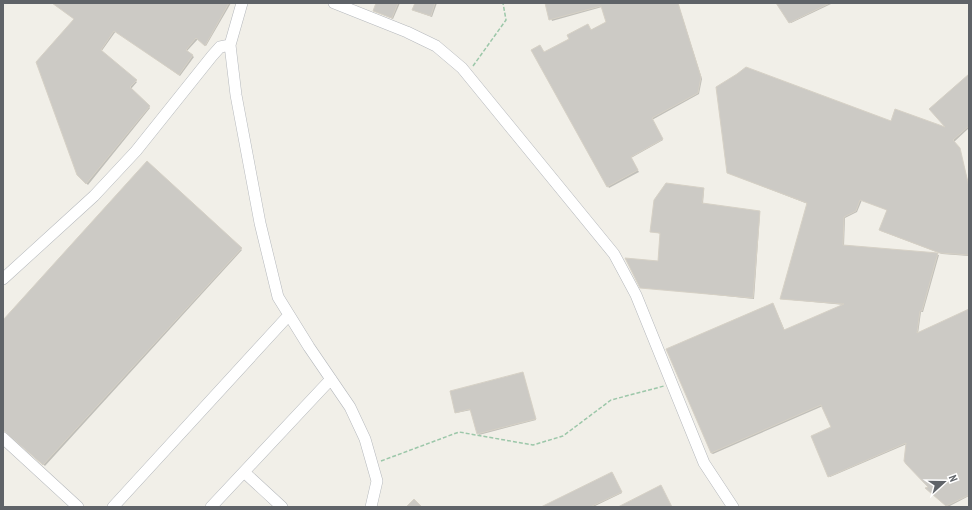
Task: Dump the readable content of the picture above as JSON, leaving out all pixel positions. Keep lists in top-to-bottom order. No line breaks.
{"north":"right"}
